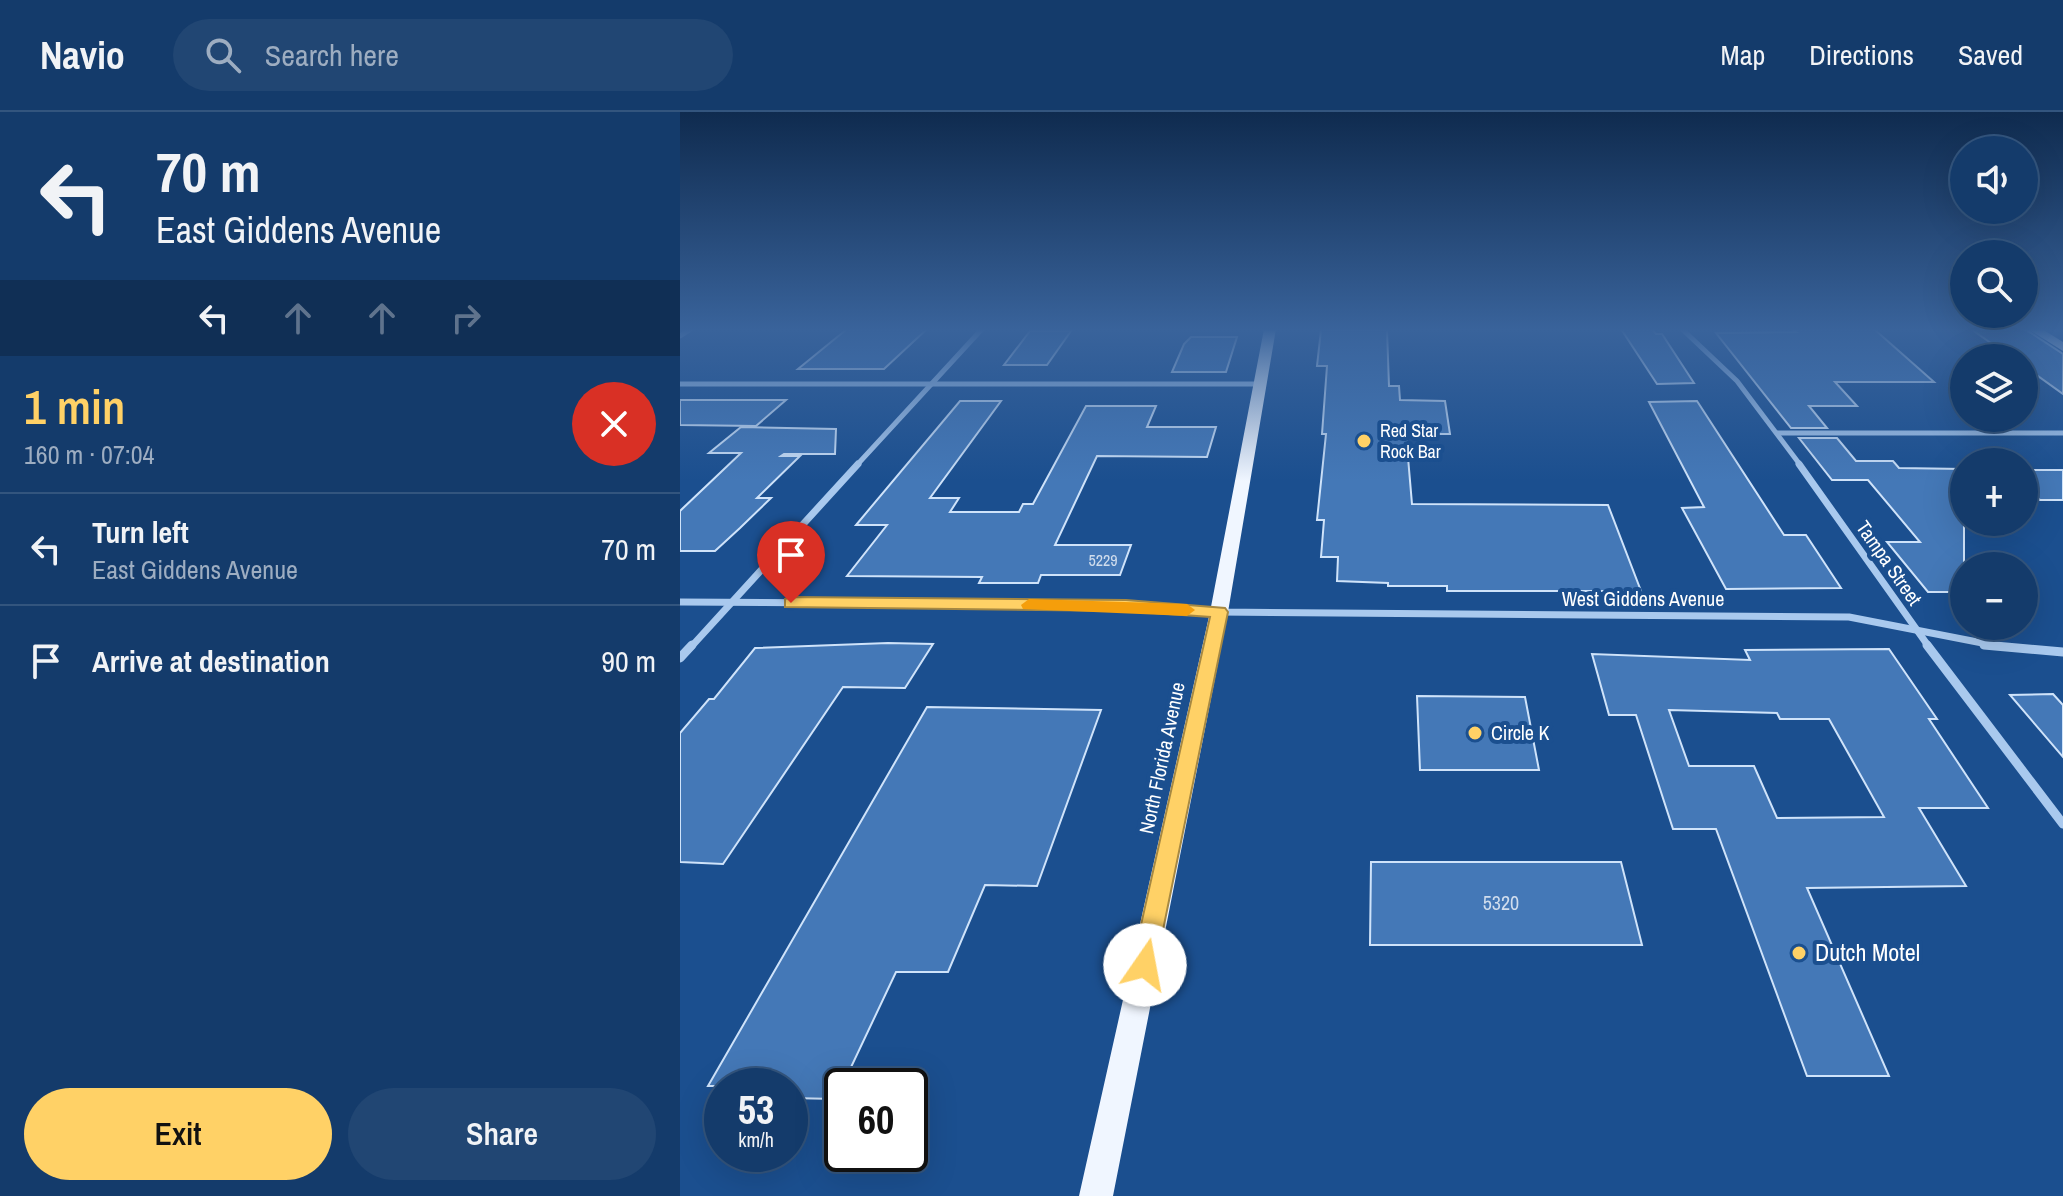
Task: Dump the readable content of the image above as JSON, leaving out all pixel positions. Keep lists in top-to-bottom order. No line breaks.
{"streets":{"main road":["North Florida Avenue"],"street":["Tampa Street","West Giddens Avenue"]},"crossings":[["Tampa Street","West Giddens Avenue"],["West Giddens Avenue","North Florida Avenue"]],"places":["Red Star Rock Bar","Circle K","Dutch Motel"],"house_numbers":["5229","5320"],"page":{"header":"Navio","search":"Search here","nav":["Map","Directions","Saved"],"turn":["70 m","East Giddens Avenue"],"map_buttons":["+","−"],"heading":["1 min","160 m · 07:04"],"list":[{"name":"Turn left","note":"East Giddens Avenue","value":"70 m"},{"name":"Arrive at destination","value":"90 m"}],"speed":"53 km/h","limit":"60","buttons":["Exit","Share"]}}
